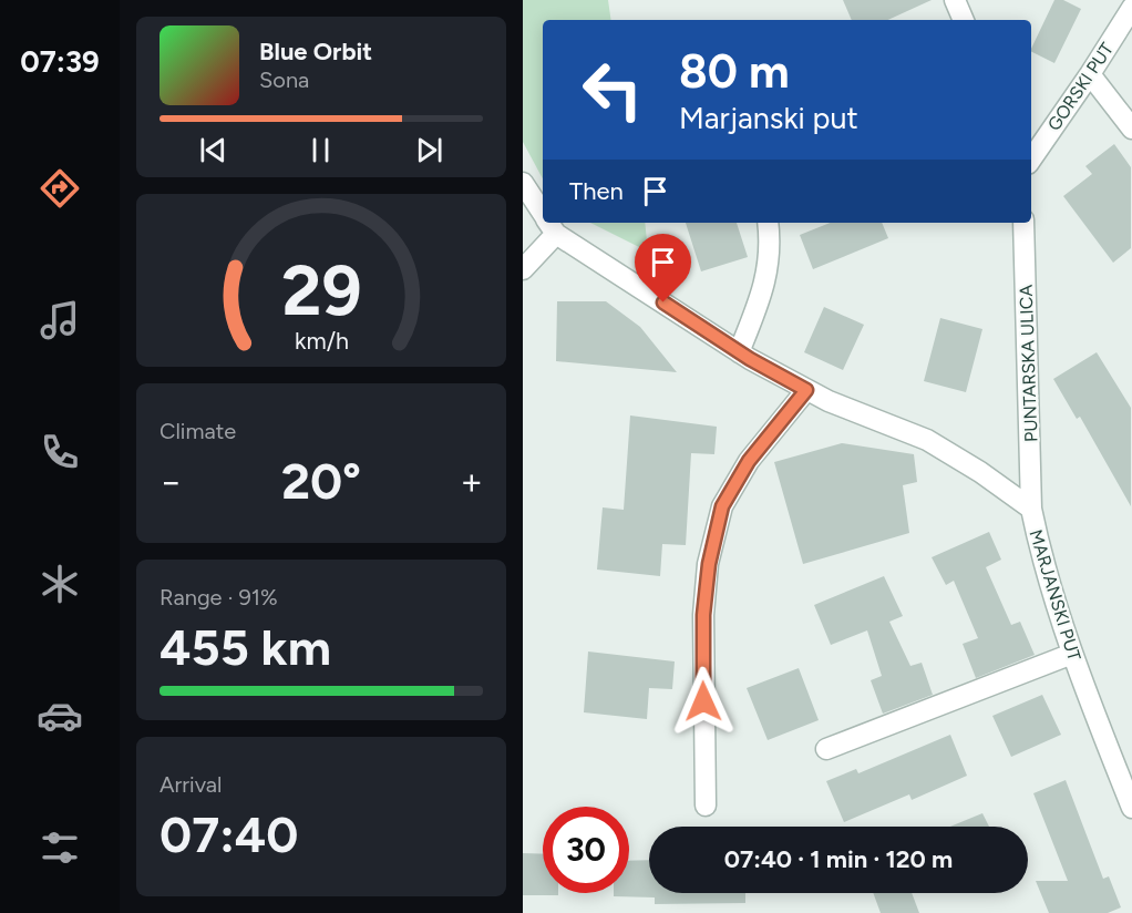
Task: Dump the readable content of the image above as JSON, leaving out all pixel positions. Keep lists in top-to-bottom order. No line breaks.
{"streets":{"street":["GORSKI PUT","PUNTARSKA ULICA","MARJANSKI PUT"]},"crossings":[["PUNTARSKA ULICA","MARJANSKI PUT"]],"page":{"tabs":"07:39","turn":["80 m","Marjanski put"],"song":["Blue Orbit","Sona"],"then":"Then","tile":["Climate",["Range · 91%","455 km"],["Arrival","07:40"]],"heat":["−","20°","+"],"limit":"30","trip":"07:40 · 1 min · 120 m","gauge":["29","km/h"]}}
